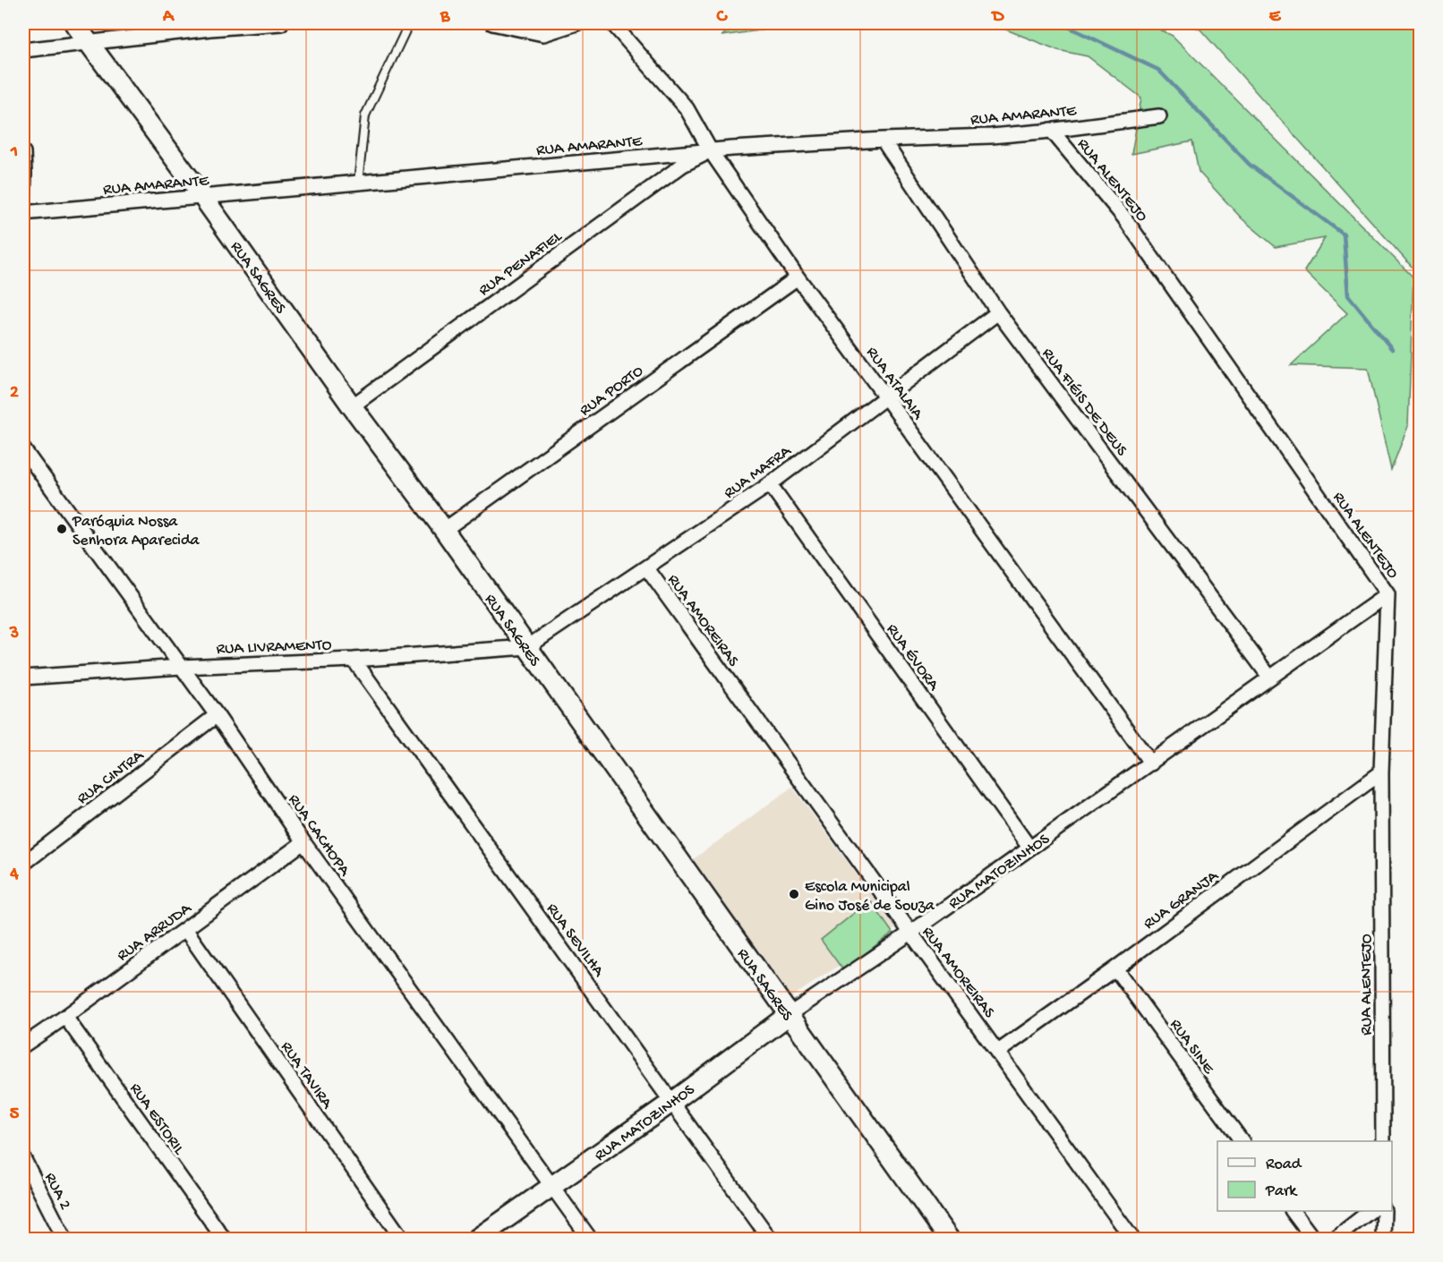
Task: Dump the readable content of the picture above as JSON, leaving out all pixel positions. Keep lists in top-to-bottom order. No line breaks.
{"streets":{"street":["RUA AMARANTE","RUA ALENTEJO","RUA PENAFIEL","RUA SAGRES","RUA ATALAIA","RUA PORTO","RUA FIÉIS DE DEUS","RUA MAFRA","RUA AMOREIRAS","RUA LIVRAMENTO","RUA ÉVORA","RUA CINTRA","RUA CACHOPA","RUA MATOZINHOS","RUA GRANJA","RUA ARRUDA","RUA SEVILHA","RUA SINE","RUA TAVIRA","RUA ESTORIL","RUA 2"]},"crossings":[["RUA AMARANTE","RUA ALENTEJO"],["RUA AMARANTE","RUA PENAFIEL"],["RUA AMARANTE","RUA SAGRES"],["RUA AMARANTE","RUA ATALAIA"],["RUA AMARANTE","RUA FIÉIS DE DEUS"],["RUA ALENTEJO","RUA MATOZINHOS"],["RUA ALENTEJO","RUA GRANJA"],["RUA PENAFIEL","RUA SAGRES"],["RUA PENAFIEL","RUA ATALAIA"],["RUA SAGRES","RUA PORTO"],["RUA SAGRES","RUA MAFRA"],["RUA SAGRES","RUA LIVRAMENTO"],["RUA SAGRES","RUA MATOZINHOS"],["RUA ATALAIA","RUA PORTO"],["RUA ATALAIA","RUA MAFRA"],["RUA ATALAIA","RUA MATOZINHOS"],["RUA FIÉIS DE DEUS","RUA MAFRA"],["RUA FIÉIS DE DEUS","RUA MATOZINHOS"],["RUA MAFRA","RUA AMOREIRAS"],["RUA MAFRA","RUA LIVRAMENTO"],["RUA MAFRA","RUA ÉVORA"],["RUA AMOREIRAS","RUA MATOZINHOS"],["RUA AMOREIRAS","RUA GRANJA"],["RUA LIVRAMENTO","RUA CACHOPA"],["RUA LIVRAMENTO","RUA SEVILHA"],["RUA ÉVORA","RUA MATOZINHOS"],["RUA CINTRA","RUA CACHOPA"],["RUA CACHOPA","RUA MATOZINHOS"],["RUA CACHOPA","RUA ARRUDA"],["RUA MATOZINHOS","RUA SEVILHA"],["RUA GRANJA","RUA SINE"],["RUA ARRUDA","RUA TAVIRA"],["RUA ARRUDA","RUA ESTORIL"]],"places":["Paróquia Nossa Senhora Aparecida","Escola Municipal Gino José de Souza"],"legend":["Road","Park"],"grid":{"columns":["A","B","C","D","E"],"rows":["1","2","3","4","5"]}}
